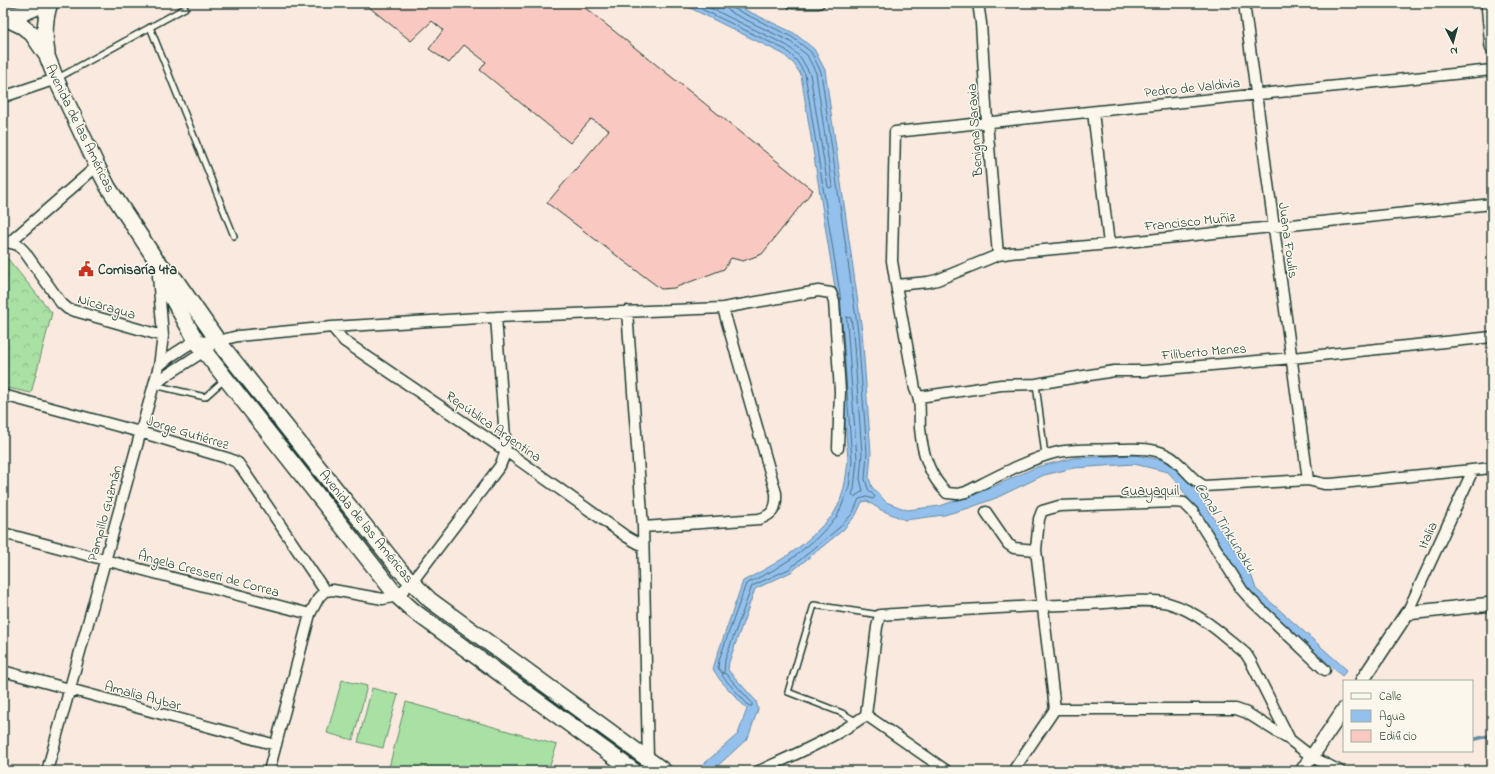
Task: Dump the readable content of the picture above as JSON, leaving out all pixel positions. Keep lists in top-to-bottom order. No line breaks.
{"streets":{"main road":["Avenida de las Américas"],"street":["Pedro de Valdivia","Benigna Saravia","Francisco Muñiz","Juana Fowlis","Nicaragua","Filiberto Menes","República Argentina","Jorge Gutiérrez","Guayaquil","Pampillo Guzmán","Italia","Ángela Cresseri de Correa","Amalia Aybar"]},"crossings":[["Pedro de Valdivia","Benigna Saravia"],["Pedro de Valdivia","Francisco Muñiz"],["Pedro de Valdivia","Juana Fowlis"],["Avenida de las Américas","Pampillo Guzmán"],["Benigna Saravia","Francisco Muñiz"],["Francisco Muñiz","Juana Fowlis"],["Juana Fowlis","Filiberto Menes"],["Juana Fowlis","Guayaquil"],["Nicaragua","Pampillo Guzmán"],["Jorge Gutiérrez","Pampillo Guzmán"],["Guayaquil","Italia"],["Pampillo Guzmán","Ángela Cresseri de Correa"],["Pampillo Guzmán","Amalia Aybar"]],"water":["Canal Tinkunaku"],"places":{"public building":["Comisaría 4ta"]},"legend":["Calle","Agua","Edificio"],"north":"bottom"}
